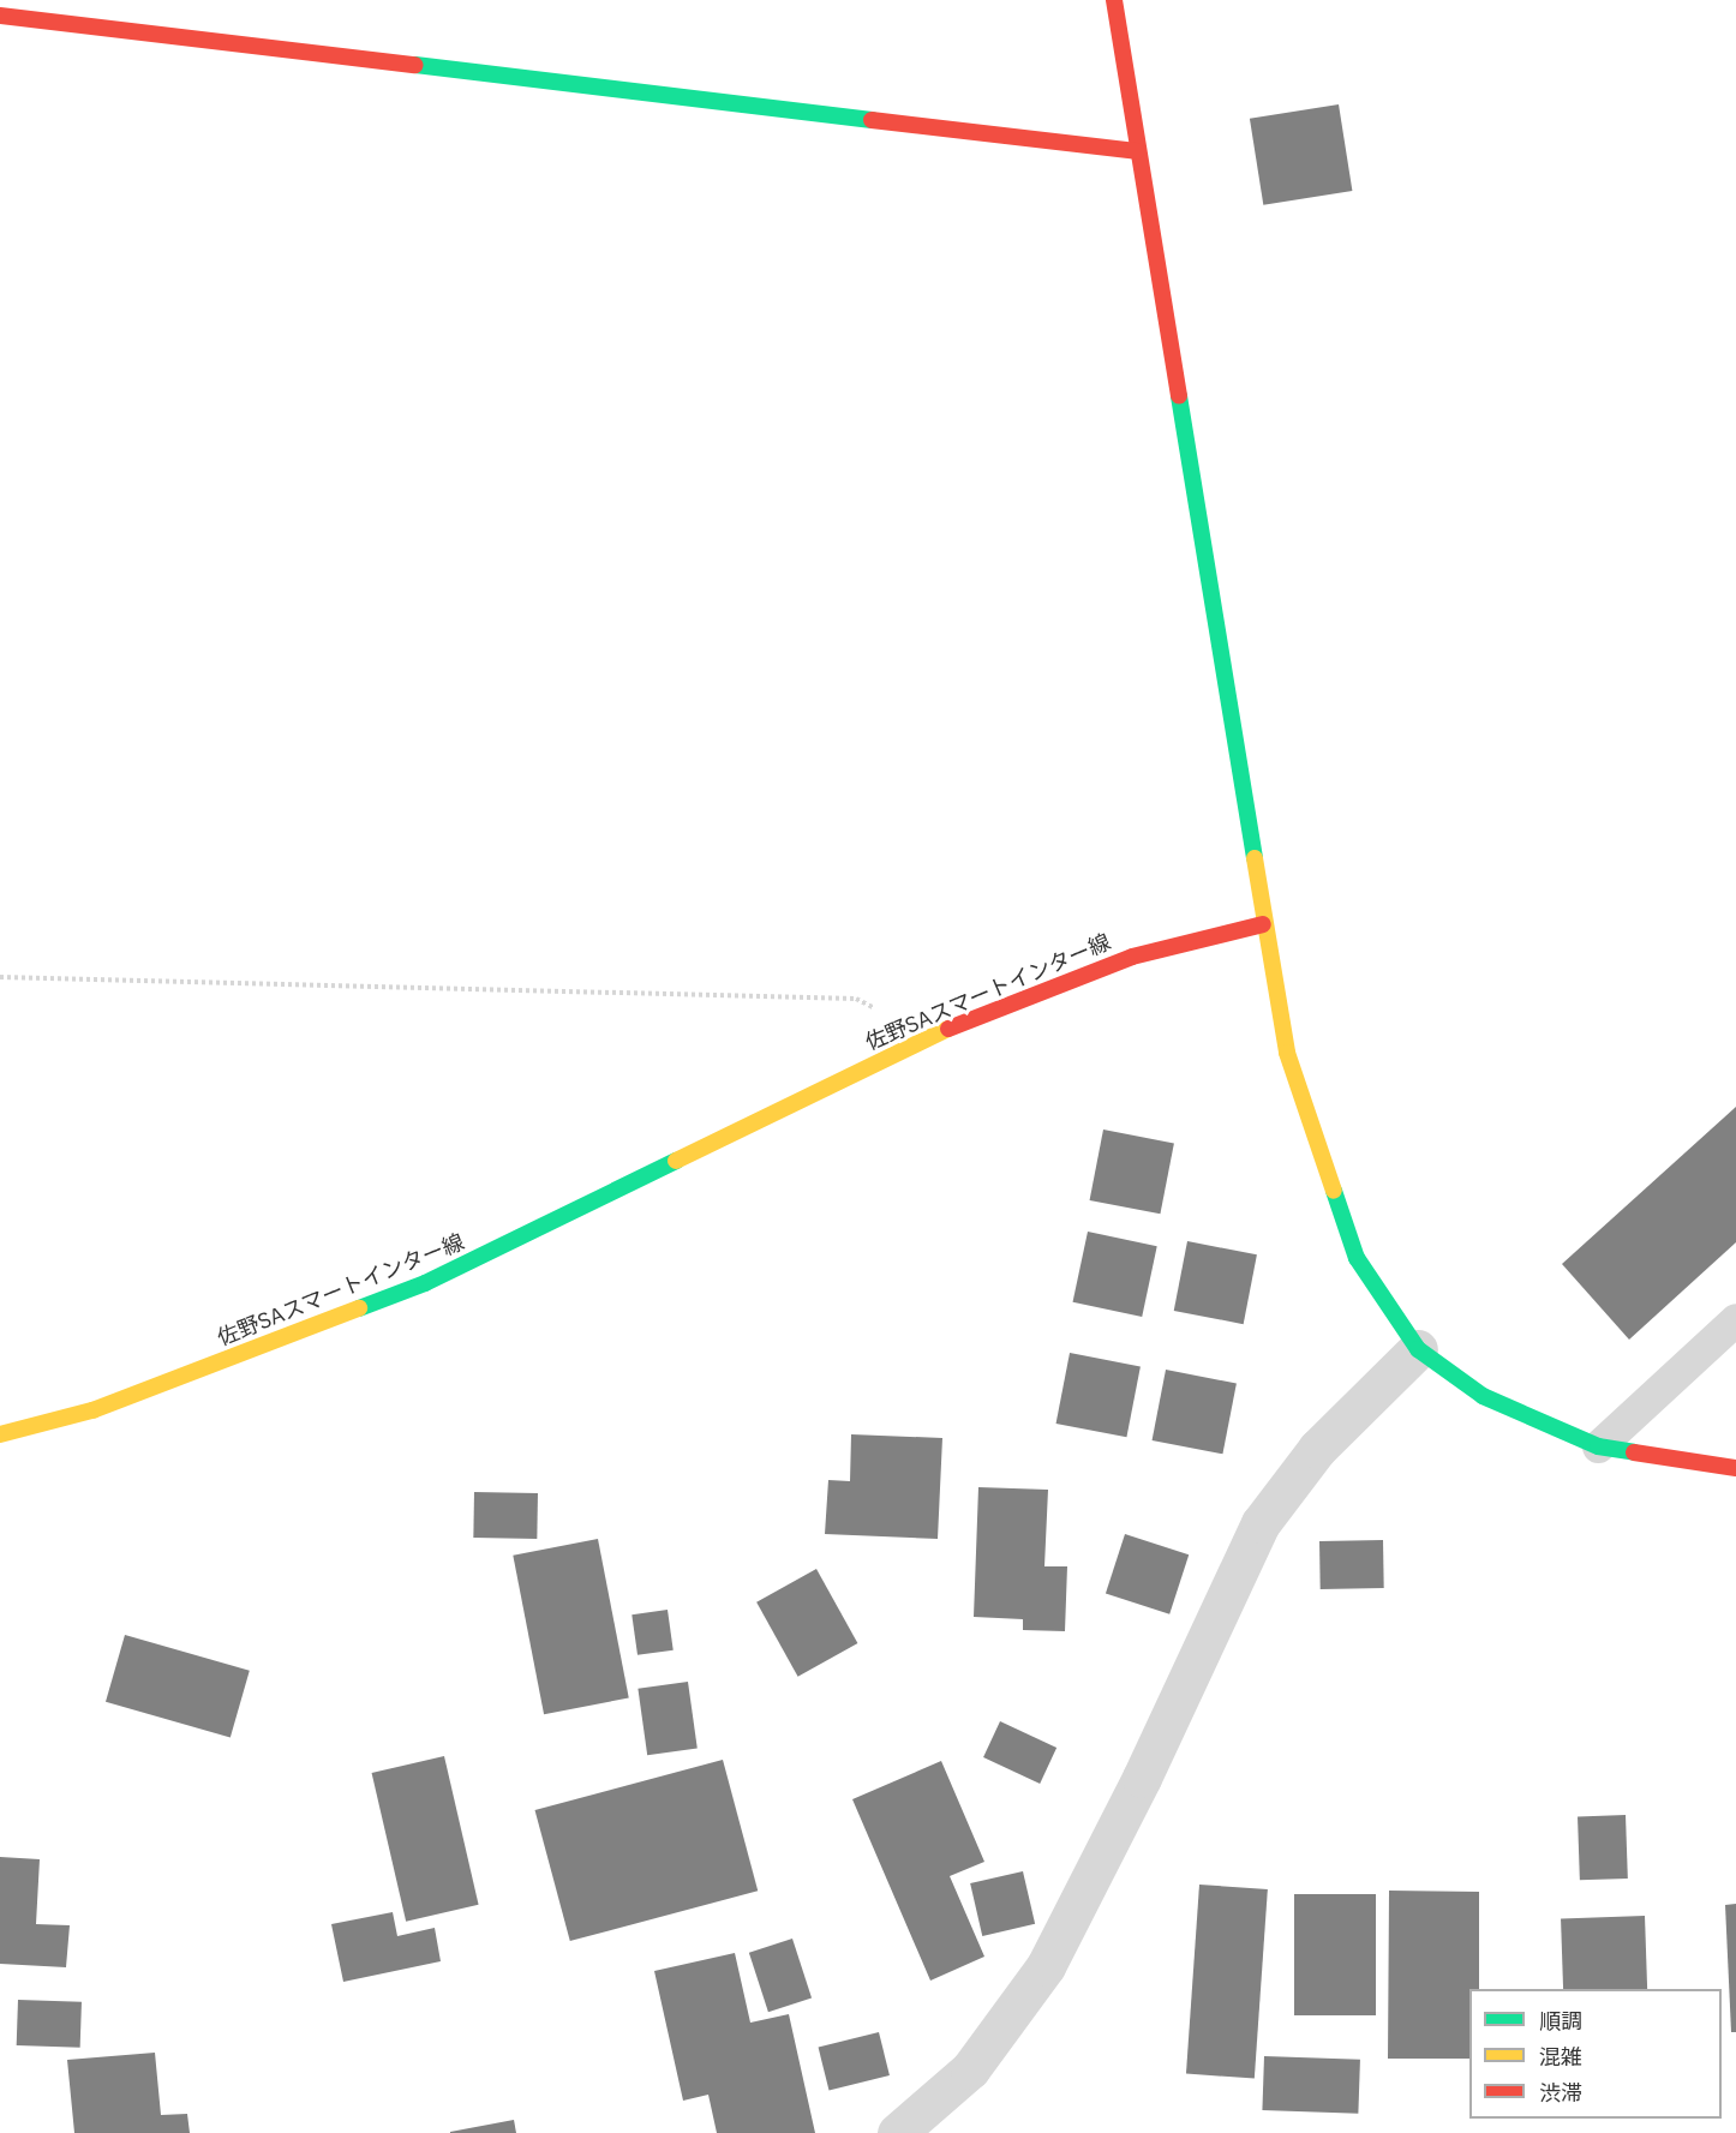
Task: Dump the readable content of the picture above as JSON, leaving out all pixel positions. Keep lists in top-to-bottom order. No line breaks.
{"streets":{"main road":["佐野SAスマートインター線"]},"legend":["順調","混雑","渋滞"]}
